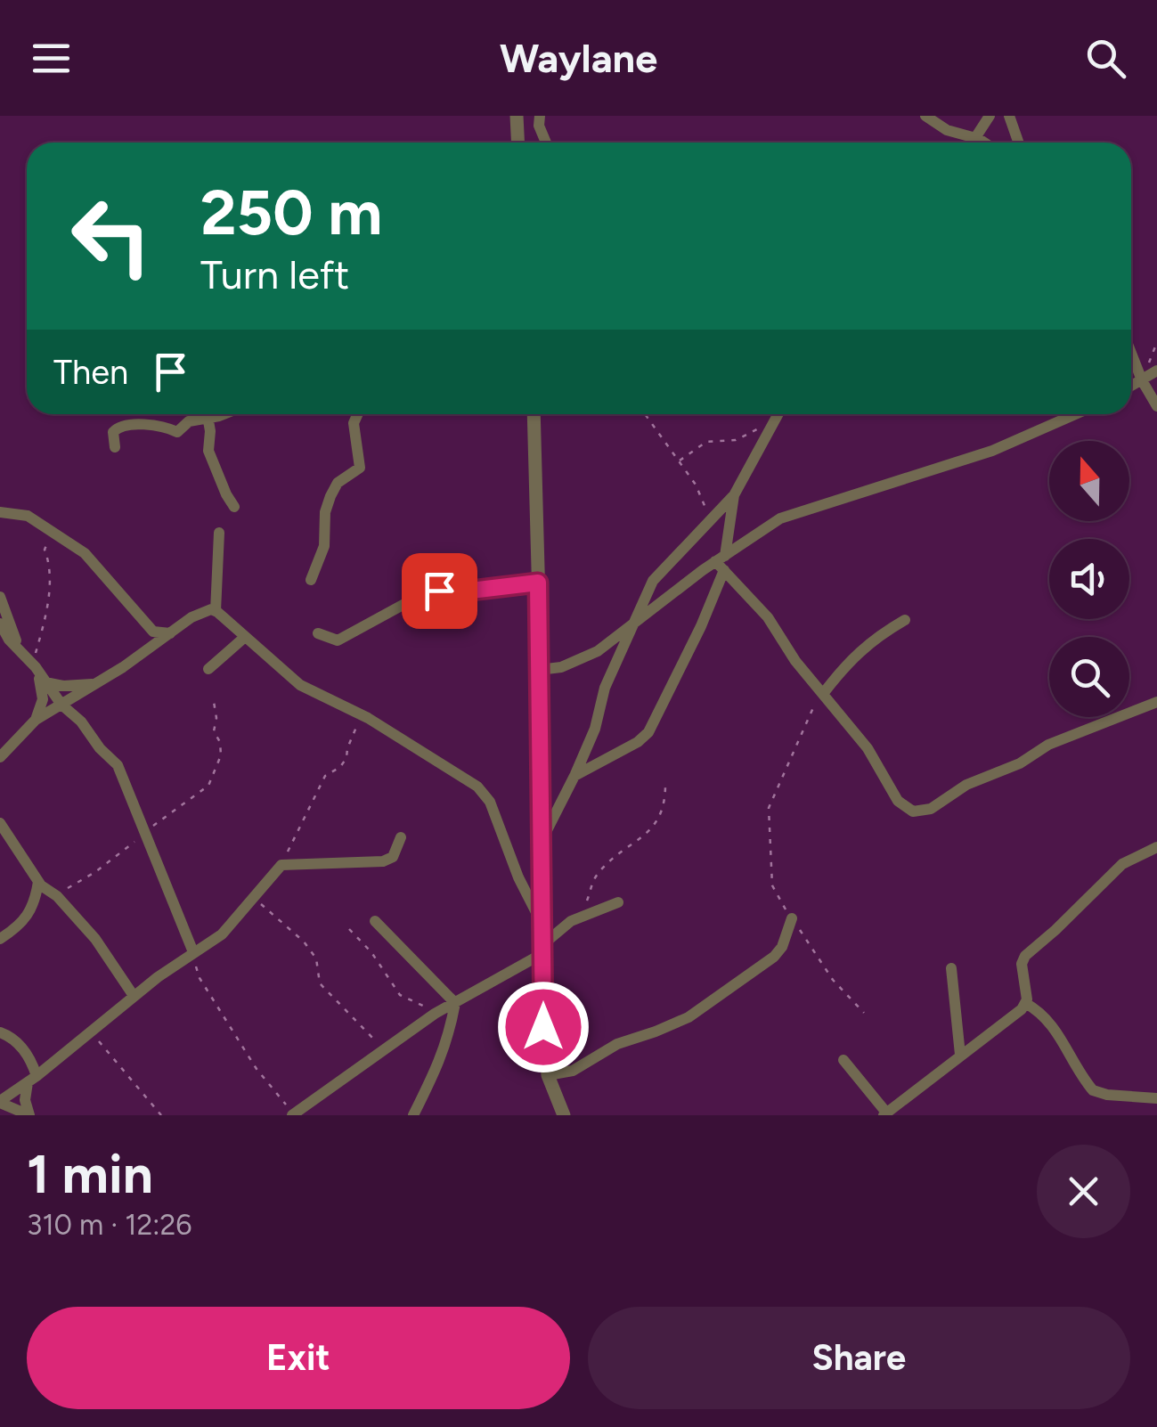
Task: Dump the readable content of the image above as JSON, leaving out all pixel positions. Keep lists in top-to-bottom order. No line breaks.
{"north":"top","page":{"header":"Waylane","turn":["250 m","Turn left"],"then":"Then","heading":["1 min","310 m · 12:26"],"buttons":["Exit","Share"]}}
